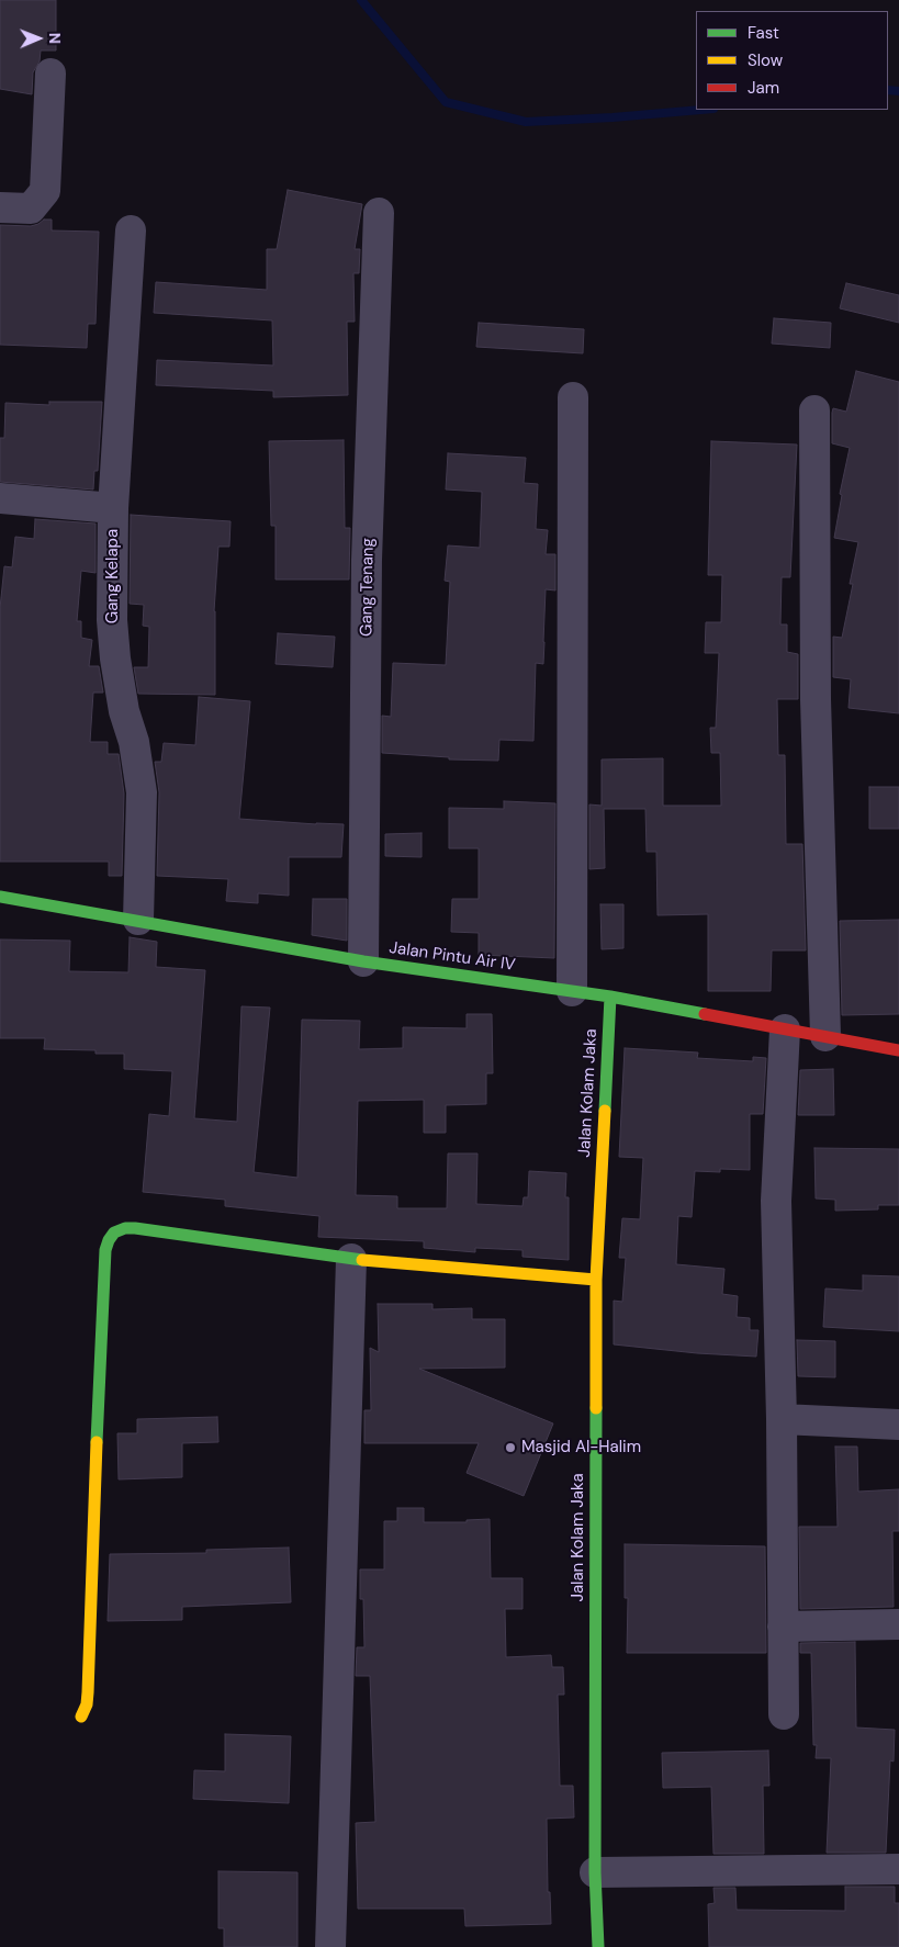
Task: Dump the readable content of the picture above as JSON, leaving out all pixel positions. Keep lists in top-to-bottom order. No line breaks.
{"streets":{"street":["Gang Kelapa","Gang Tenang","Jalan Pintu Air IV","Jalan Kolam Jaka"]},"crossings":[["Gang Kelapa","Jalan Pintu Air IV"],["Gang Tenang","Jalan Pintu Air IV"],["Jalan Pintu Air IV","Jalan Kolam Jaka"]],"places":["Masjid Al-Halim"],"legend":["Fast","Slow","Jam"],"north":"right"}
